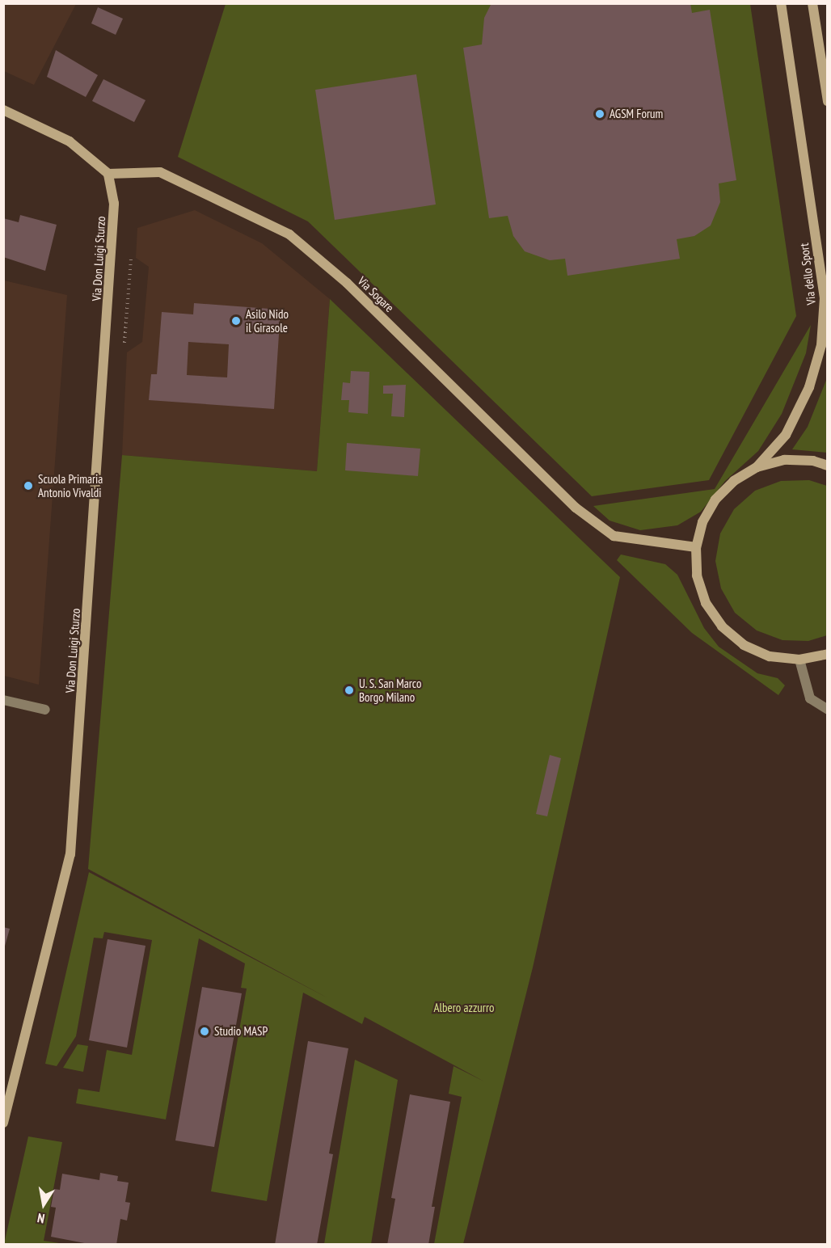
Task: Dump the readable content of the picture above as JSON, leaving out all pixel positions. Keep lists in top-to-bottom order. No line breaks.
{"streets":{"street":["Via Don Luigi Sturzo","Via dello Sport","Via Sogare"]},"crossings":[["Via Don Luigi Sturzo","Via Sogare"],["Via dello Sport","Via Sogare"]],"parks":["Albero azzurro"],"places":["AGSM Forum","Asilo Nido il Girasole","Scuola Primaria Antonio Vivaldi","U. S. San Marco Borgo Milano","Studio MASP"],"north":"bottom"}
